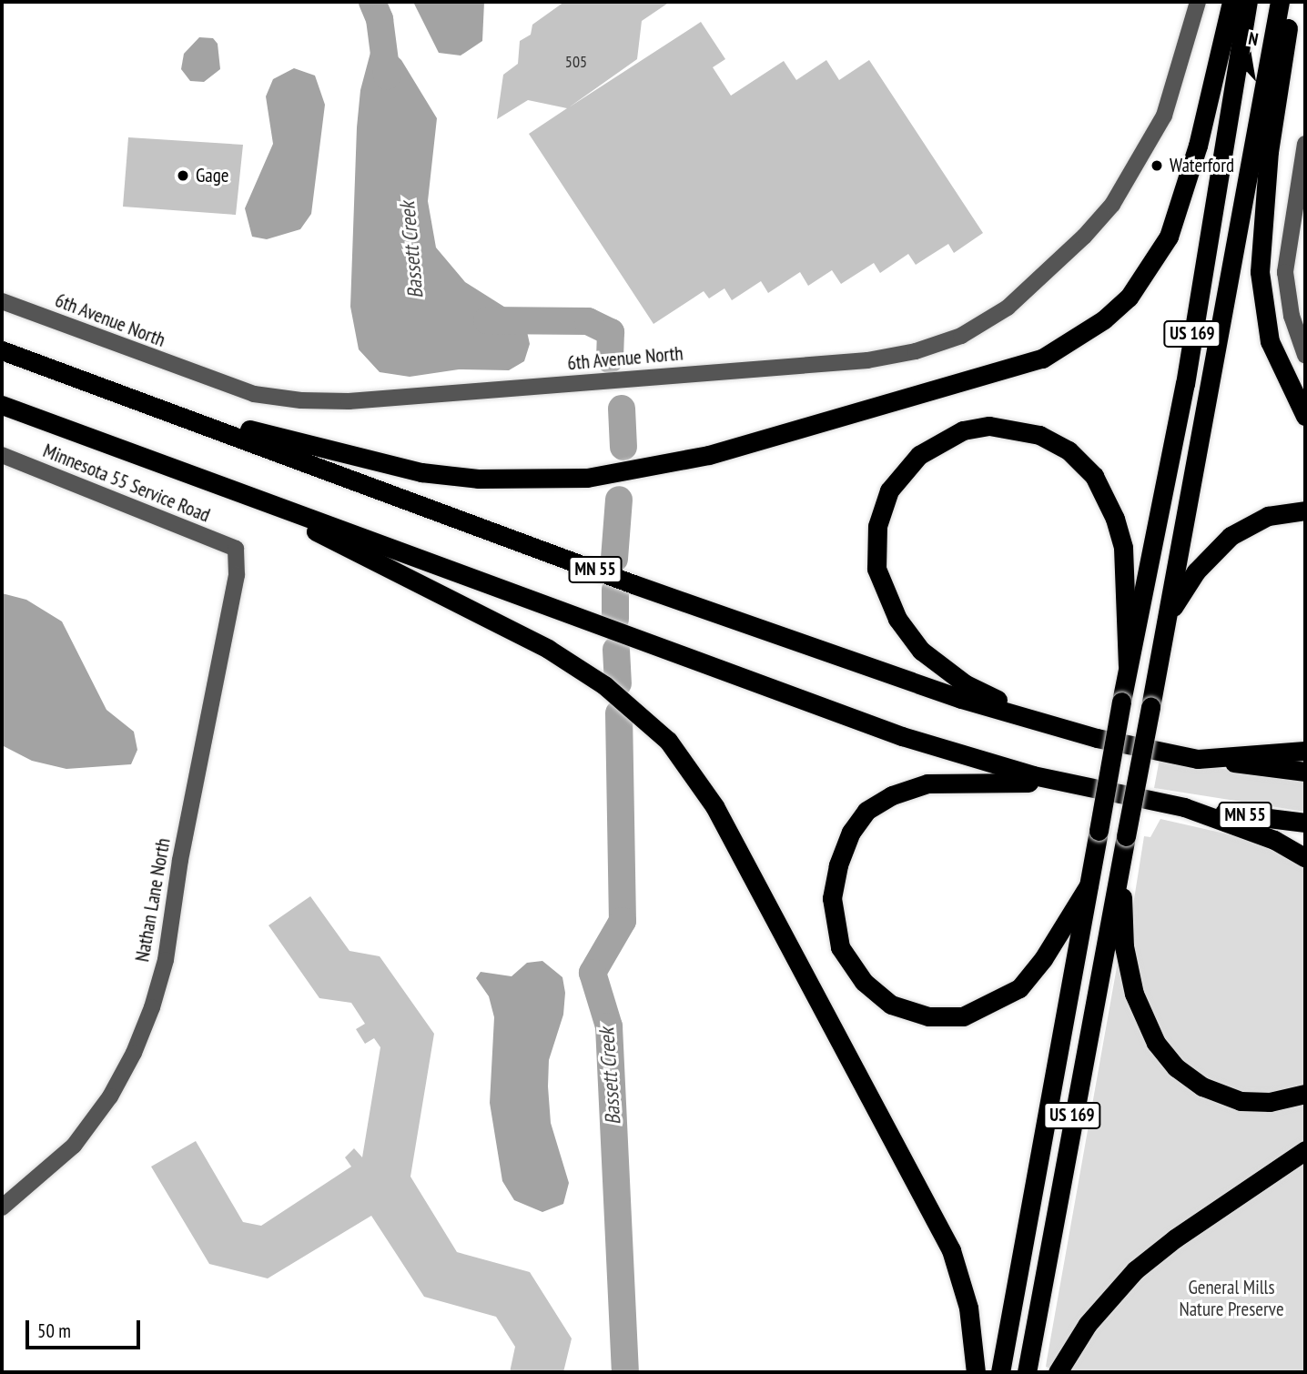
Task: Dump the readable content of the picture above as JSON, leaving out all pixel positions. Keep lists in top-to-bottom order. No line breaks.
{"streets":{"highway":["US 169","MN 55"],"street":["6th Avenue North","Minnesota 55 Service Road","Nathan Lane North"]},"crossings":[["Minnesota 55 Service Road","Nathan Lane North"]],"water":["Bassett Creek"],"parks":["General Mills Nature Preserve"],"places":["Waterford","Gage"],"house_numbers":["505"],"scale_bar":"50 m","north":"top"}
